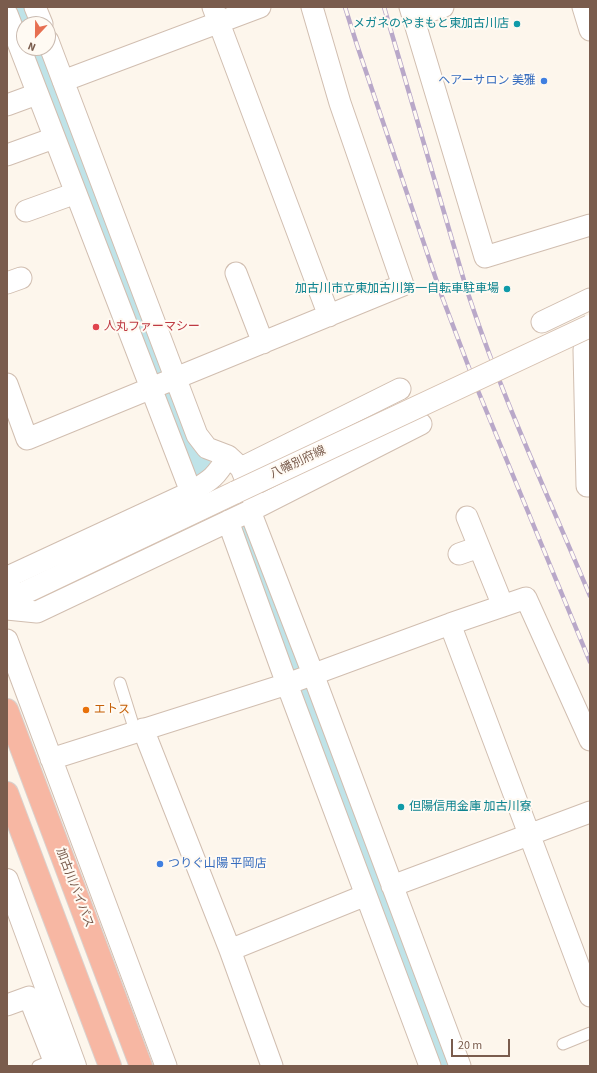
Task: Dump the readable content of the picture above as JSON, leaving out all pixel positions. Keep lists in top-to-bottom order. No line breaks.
{"streets":{"highway":["加古川バイパス"],"main road":["八幡別府線"]},"places":["メガネのやまもと東加古川店","ヘアーサロン 美雅","加古川市立東加古川第一自転車駐車場","人丸ファーマシー","エトス","但陽信用金庫 加古川寮","つりぐ山陽 平岡店"],"scale_bar":"20 m","north":"bottom"}
